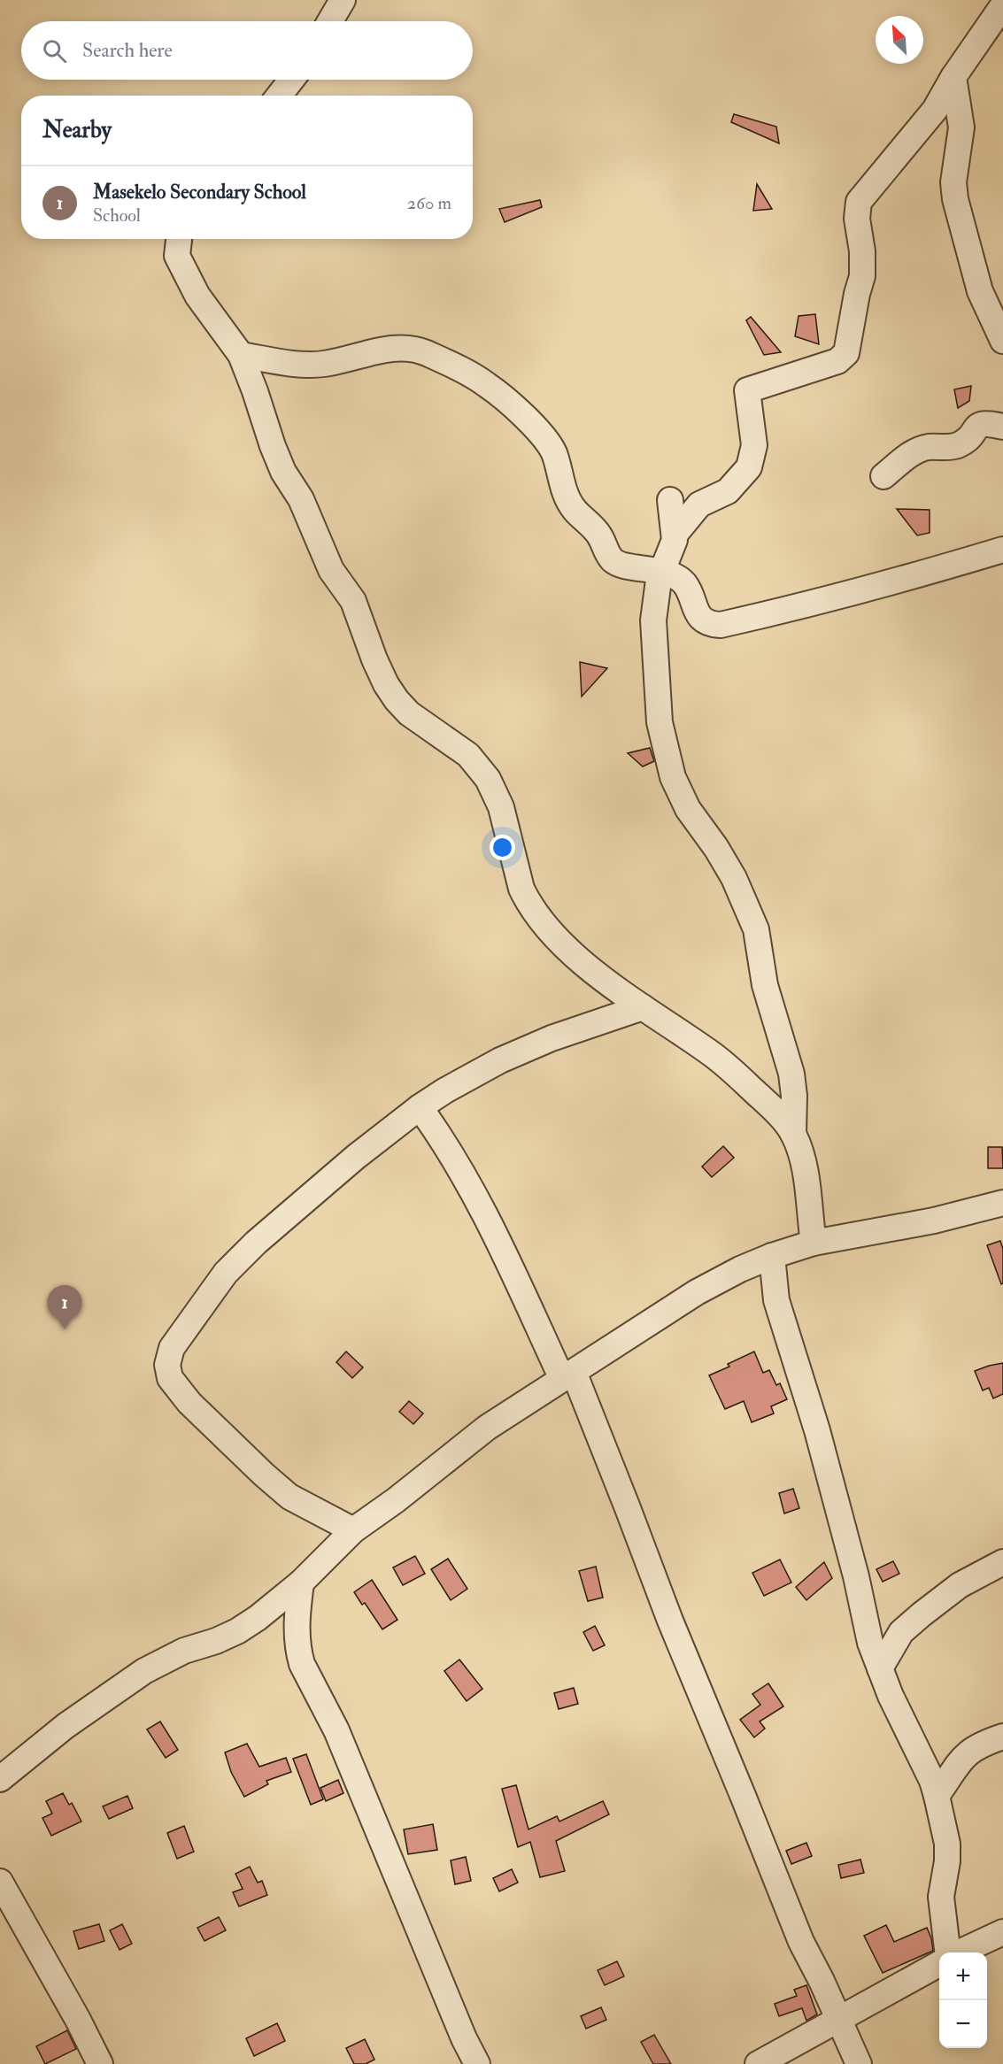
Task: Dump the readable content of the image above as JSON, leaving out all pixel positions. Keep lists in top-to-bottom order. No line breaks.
{"north":"top left","page":{"search":"Search here","heading":"Nearby","list":[{"mark":"1","name":"Masekelo Secondary School","note":"School","value":"260 m"}],"pins":"1","map_buttons":["+","−"]}}
